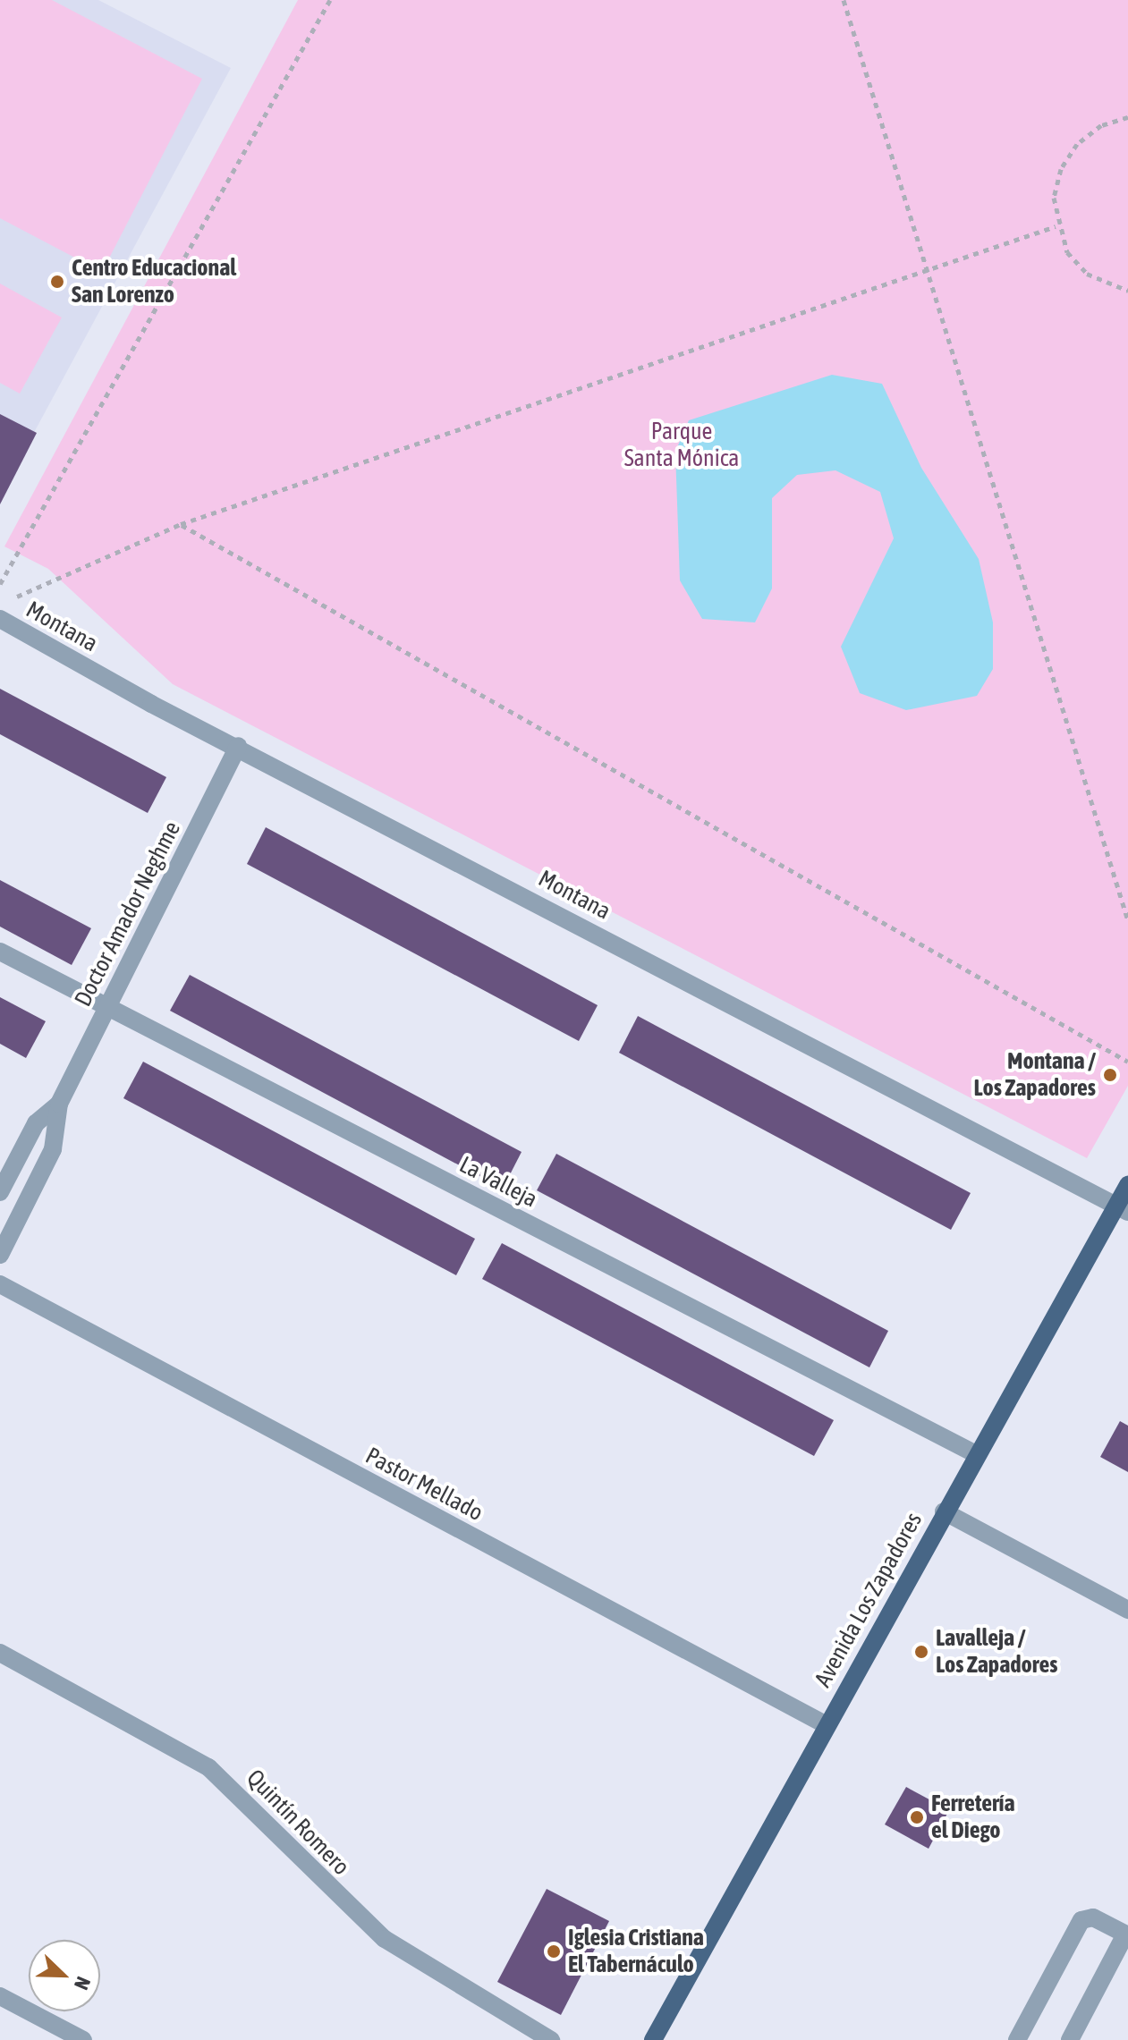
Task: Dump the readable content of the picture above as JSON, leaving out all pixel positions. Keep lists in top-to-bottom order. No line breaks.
{"streets":{"main road":["Avenida Los Zapadores"],"street":["Montana","Doctor Amador Neghme","La Valleja","Pastor Mellado","Quintín Romero"]},"crossings":[["Montana","Doctor Amador Neghme"],["Montana","Avenida Los Zapadores"],["Doctor Amador Neghme","La Valleja"],["La Valleja","Avenida Los Zapadores"],["Pastor Mellado","Avenida Los Zapadores"]],"parks":["Parque Santa Mónica"],"places":["Centro Educacional San Lorenzo","Montana / Los Zapadores","Lavalleja / Los Zapadores","Ferretería el Diego","Iglesia Cristiana El Tabernáculo"],"north":"bottom right"}
